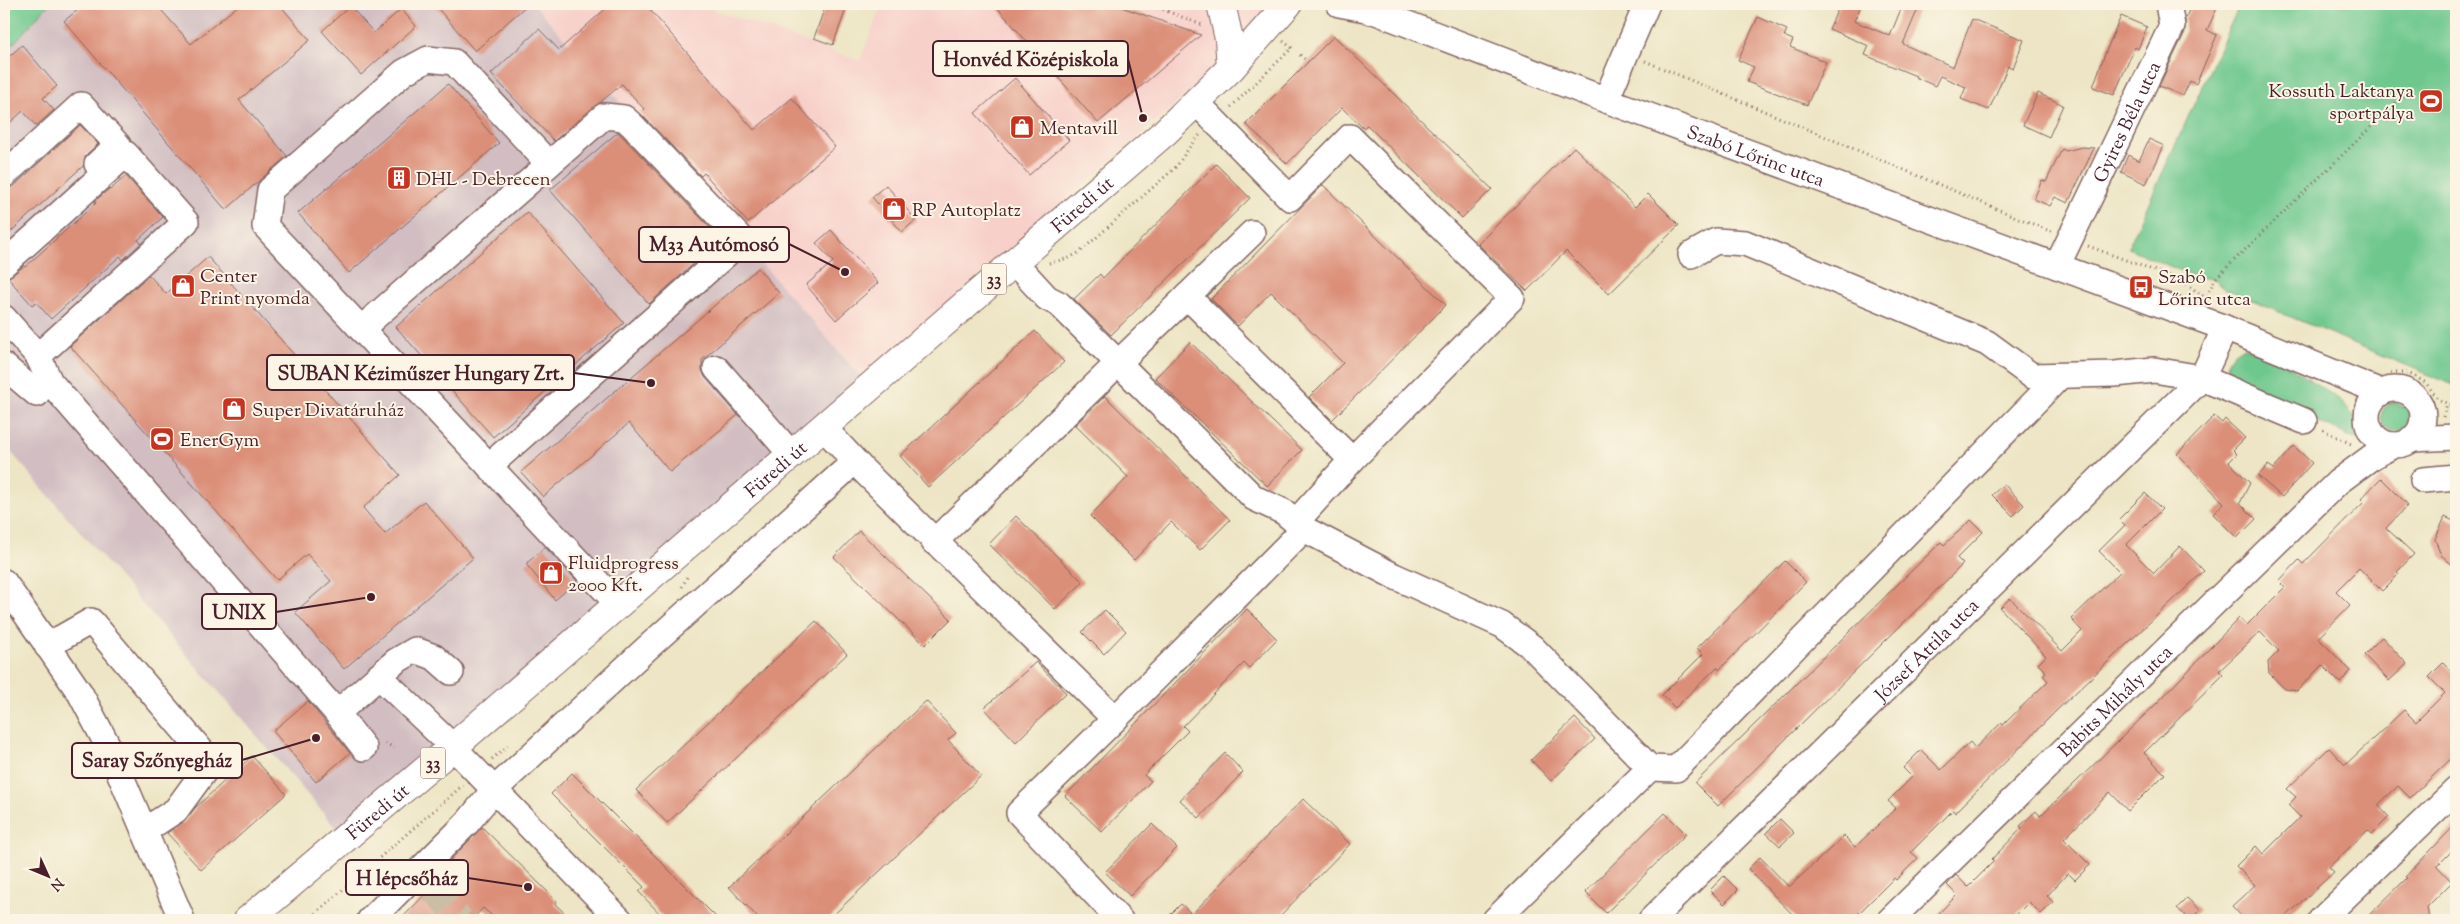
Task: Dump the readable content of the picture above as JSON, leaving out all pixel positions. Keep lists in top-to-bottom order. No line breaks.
{"streets":{"main road":["Füredi út","33"],"street":["Gyires Béla utca","Szabó Lőrinc utca","József Attila utca","Babits Mihály utca"]},"crossings":[["Gyires Béla utca","Szabó Lőrinc utca"],["Szabó Lőrinc utca","Babits Mihály utca"]],"places":{"sports":["Kossuth Laktanya sportpálya","EnerGym"],"other":["Honvéd Középiskola","M33 Autómosó","SUBAN Kéziműszer Hungary Zrt.","UNIX","Saray Szőnyegház","H lépcsőház"],"shop":["Mentavill","RP Autoplatz","Center Print nyomda","Super Divatáruház","Fluidprogress 2000 Kft."],"building":["DHL - Debrecen"],"bus stop":["Szabó Lőrinc utca"]},"north":"bottom right"}
